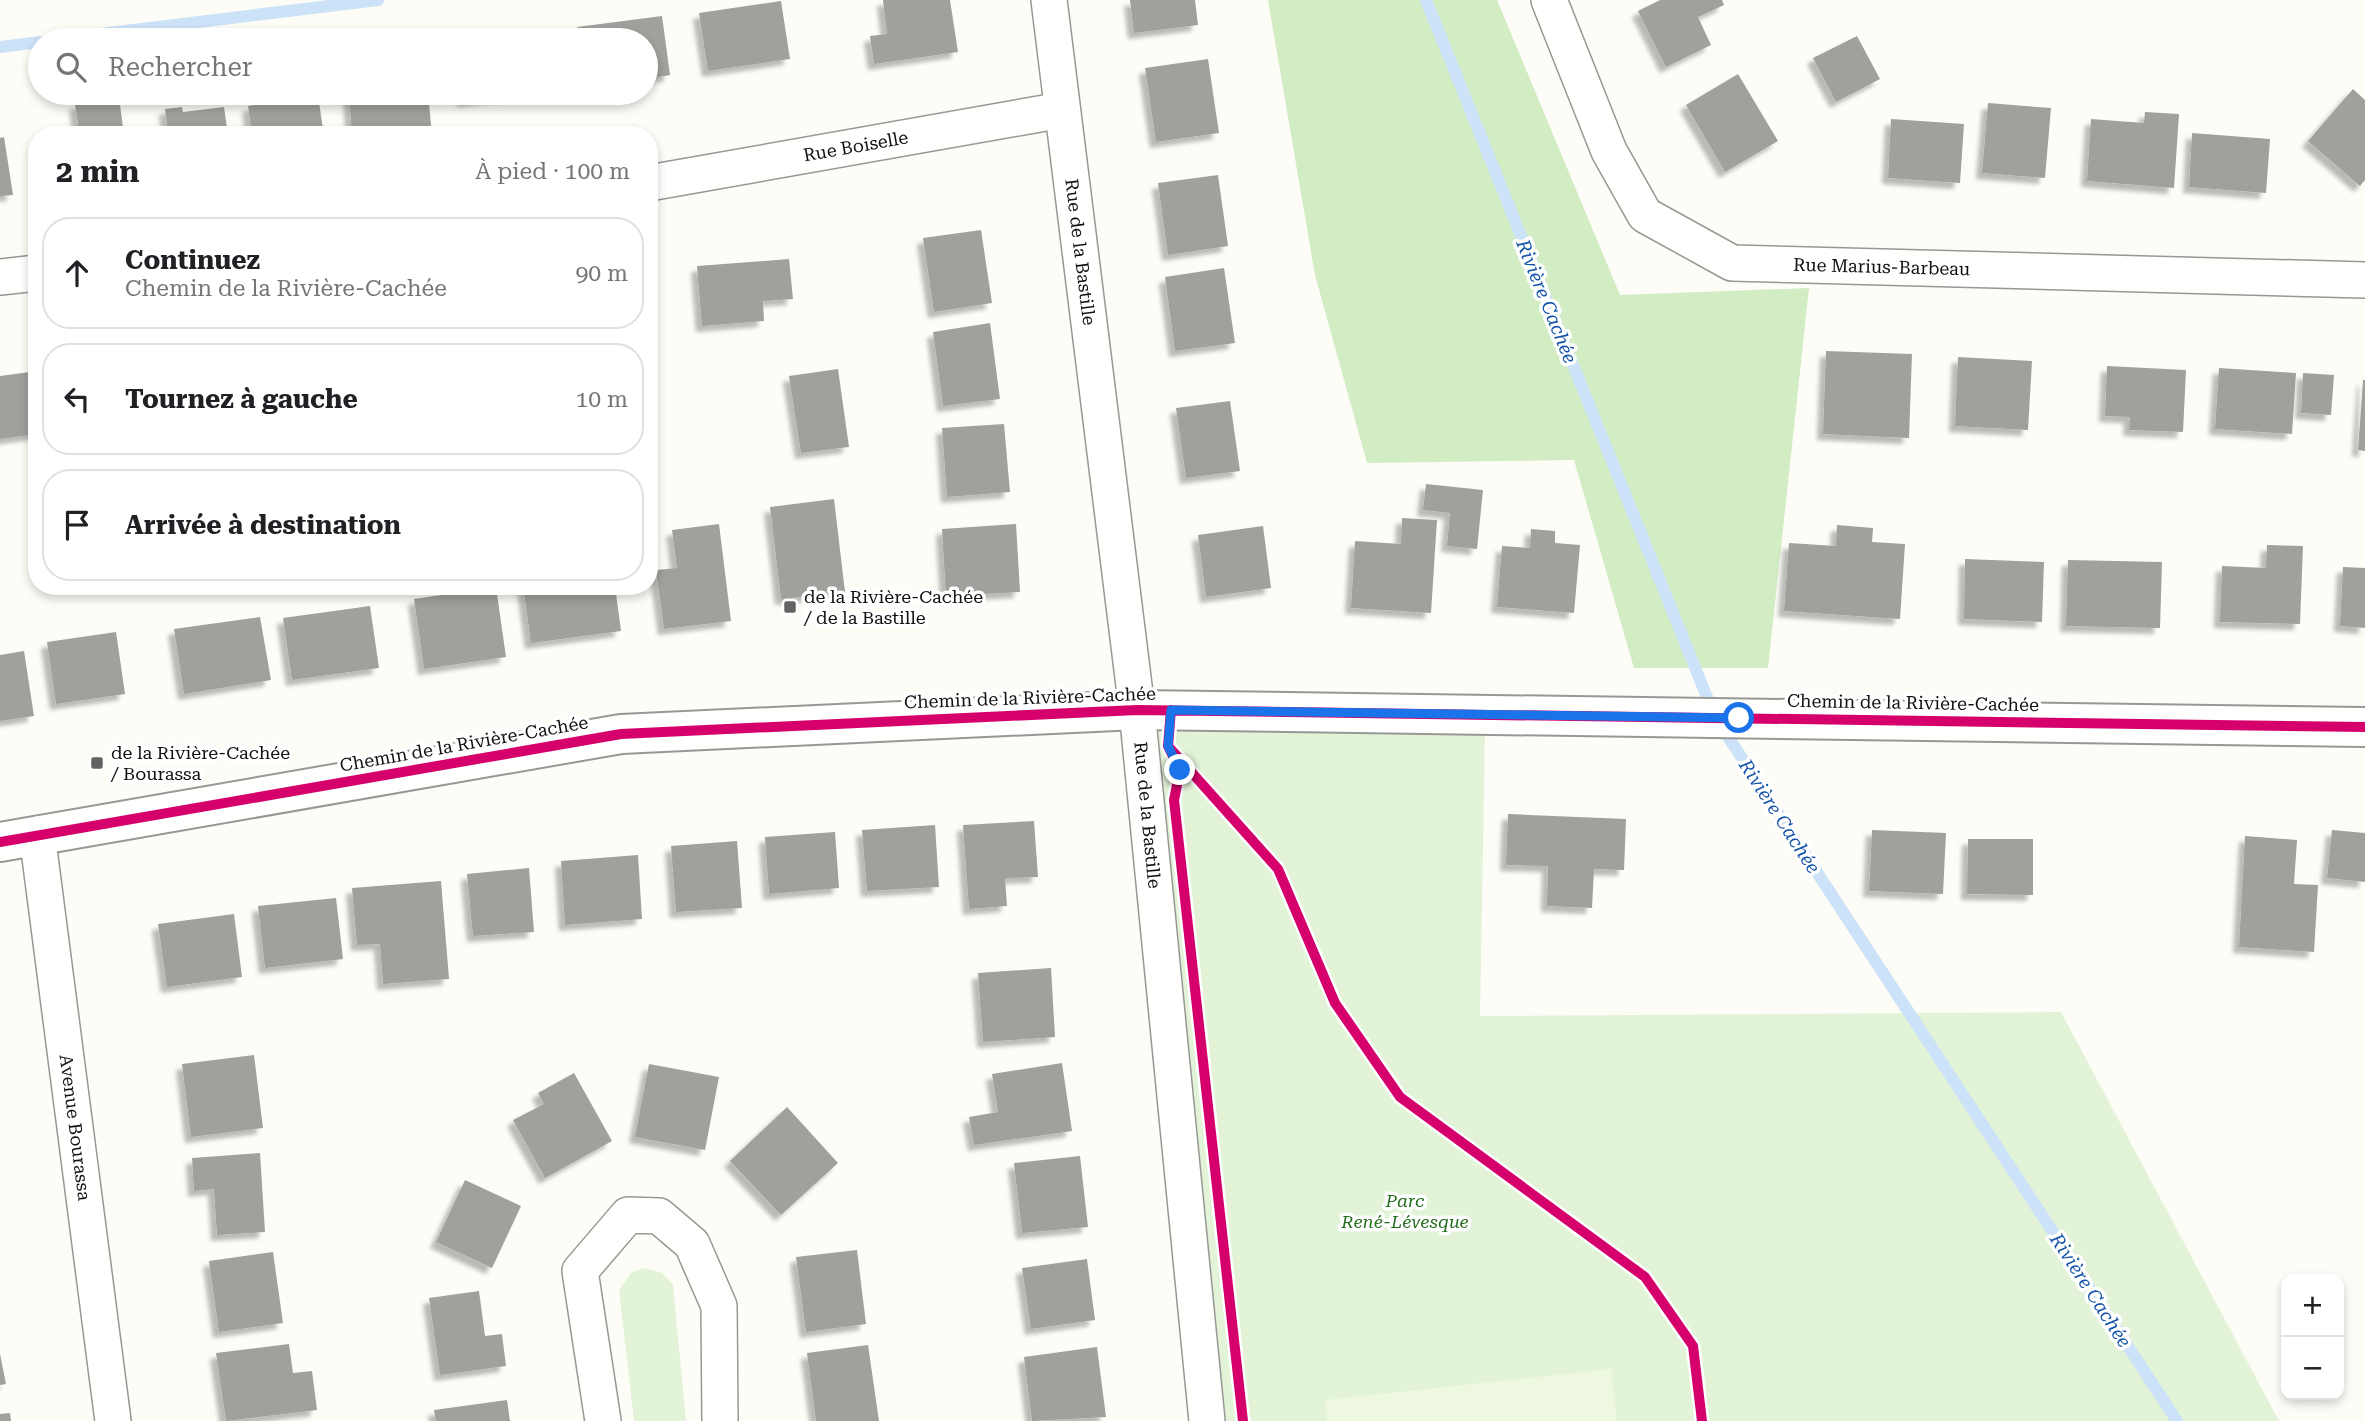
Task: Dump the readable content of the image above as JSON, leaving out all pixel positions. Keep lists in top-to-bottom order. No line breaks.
{"streets":{"street":["Rue Boiselle","Rue de la Bastille","Rue Marius-Barbeau","Chemin de la Rivière-Cachée","Avenue Bourassa"]},"crossings":[["Rue Boiselle","Rue de la Bastille"],["Rue de la Bastille","Chemin de la Rivière-Cachée"],["Chemin de la Rivière-Cachée","Avenue Bourassa"]],"water":["Rivière Cachée"],"parks":["Parc René-Lévesque"],"places":{"transit":["de la Rivière-Cachée / de la Bastille","de la Rivière-Cachée / Bourassa"]},"page":{"search":"Rechercher","heading":["2 min","À pied · 100 m"],"list":[["Continuez","Chemin de la Rivière-Cachée","90 m"],["Tournez à gauche","10 m"],"Arrivée à destination"],"map_buttons":["+","−"]}}
